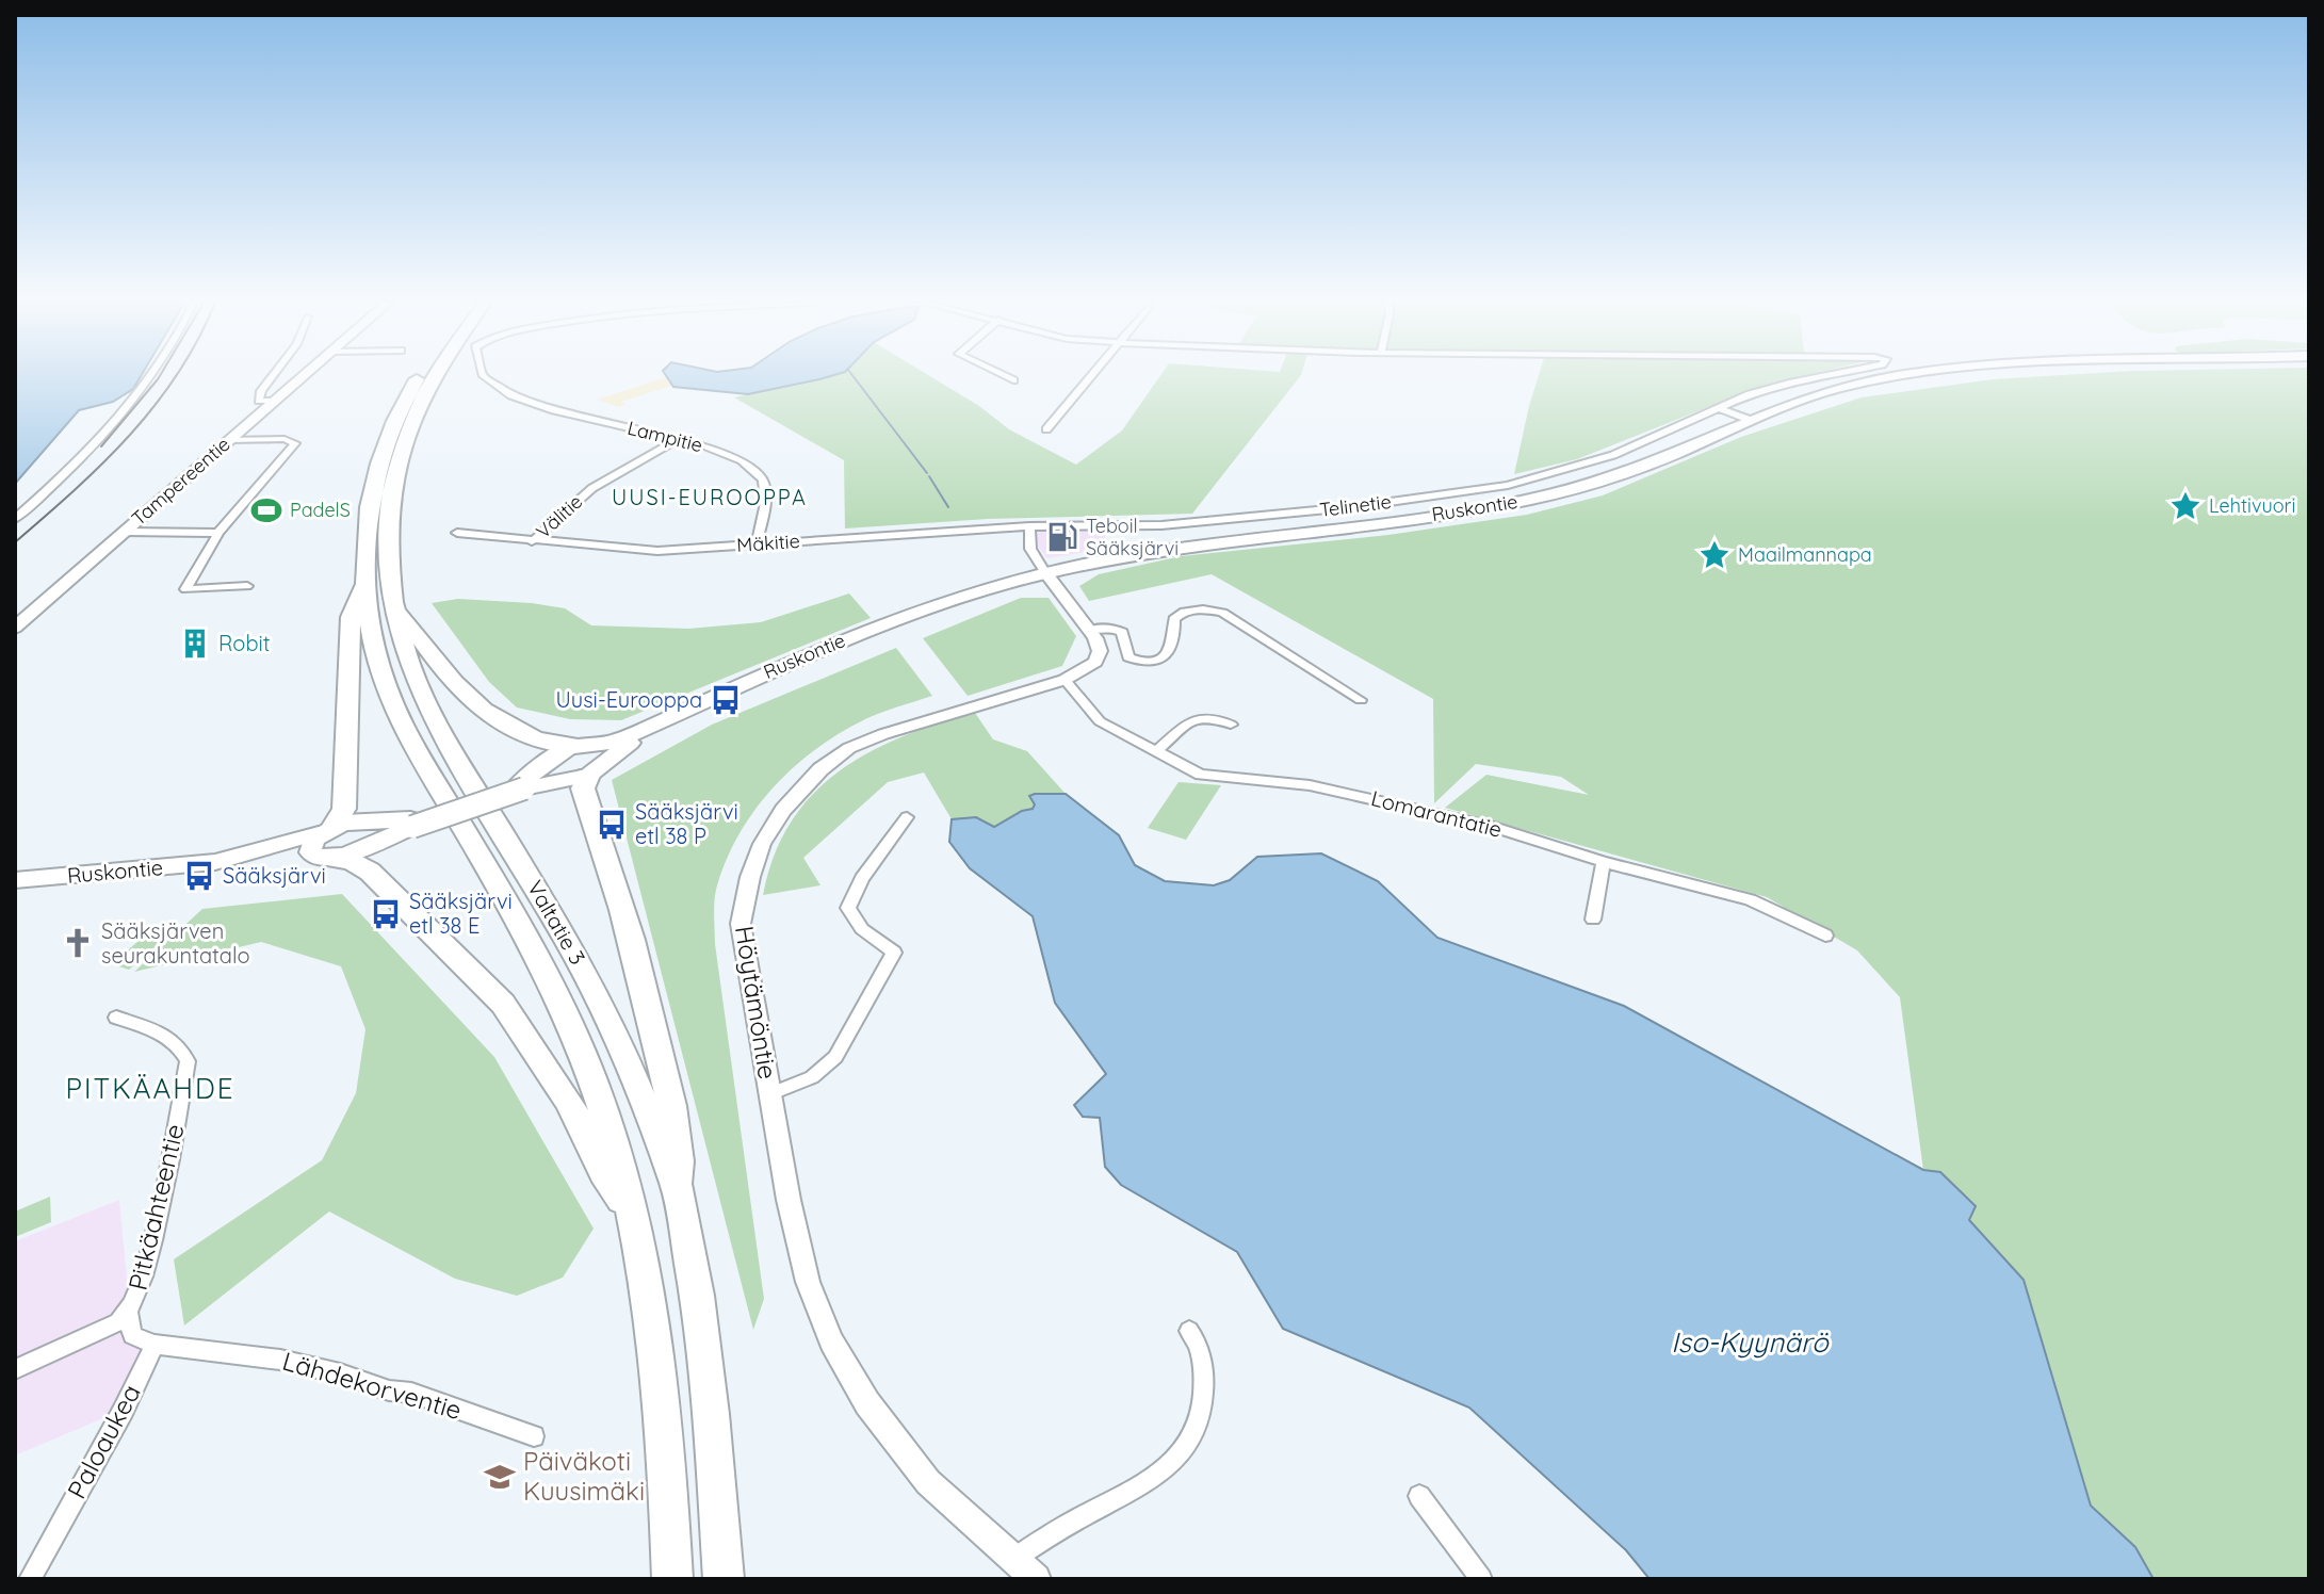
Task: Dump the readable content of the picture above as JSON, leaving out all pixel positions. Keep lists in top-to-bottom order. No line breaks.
{"streets":{"highway":["Valtatie 3"],"main road":["Tampereentie","Ruskontie"],"street":["Lampitie","Telinetie","Välitie","Mäkitie","Lomarantatie","Höytämöntie","Pitkäahteentie","Lähdekorventie","Paloaukea"]},"crossings":[["Lampitie","Välitie"],["Lampitie","Mäkitie"],["Telinetie","Mäkitie"],["Välitie","Mäkitie"],["Lomarantatie","Höytämöntie"],["Lähdekorventie","Paloaukea"]],"districts":["UUSI-EUROOPPA","PITKÄAHDE"],"water":["Iso-Kyynärö"],"places":{"place":["Lehtivuori","Maailmannapa"],"sports":["PadelS"],"fuel station":["Teboil Sääksjärvi"],"building":["Robit"],"bus stop":["Uusi-Eurooppa","Sääksjärvi etl 38 P","Sääksjärvi","Sääksjärvi etl 38 E"],"church":["Sääksjärven seurakuntatalo"],"school or university":["Päiväkoti Kuusimäki"]}}
